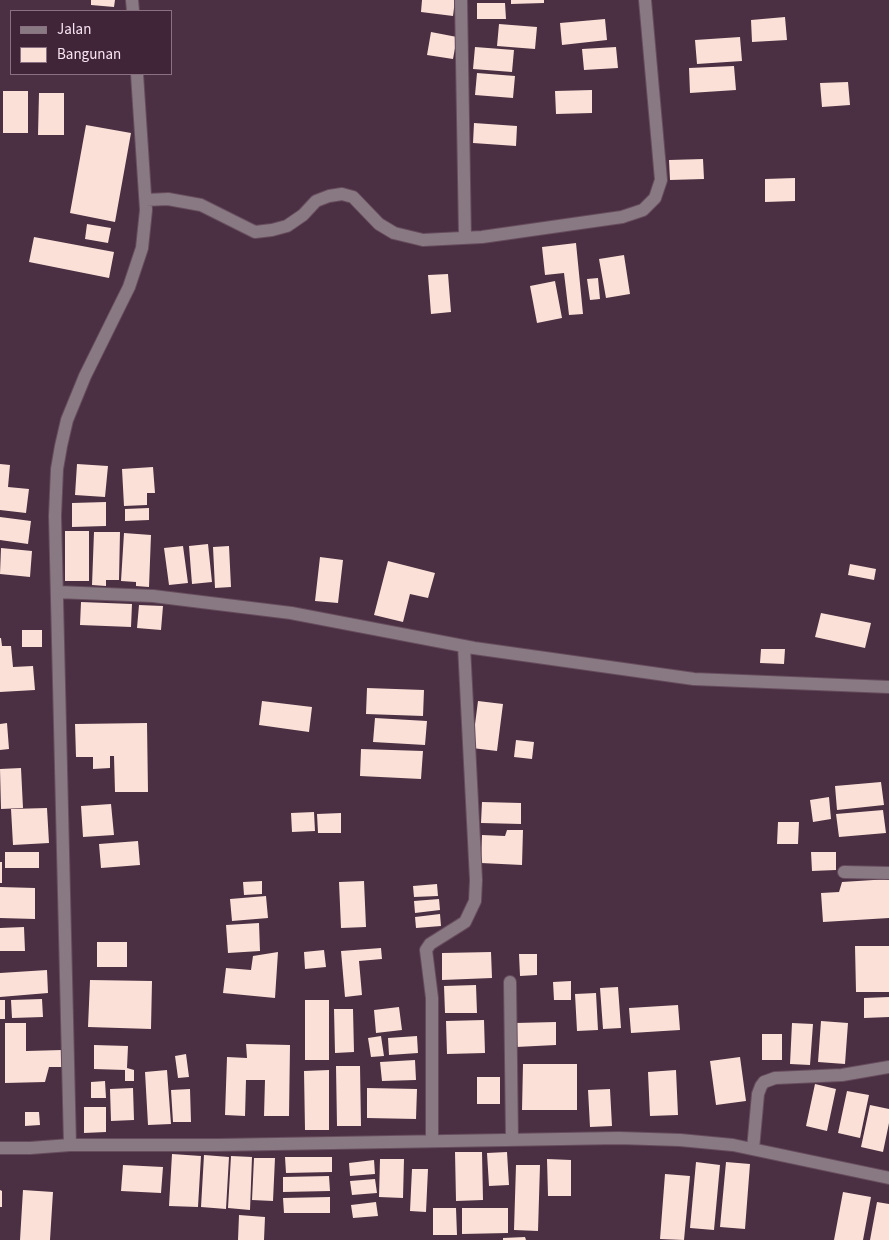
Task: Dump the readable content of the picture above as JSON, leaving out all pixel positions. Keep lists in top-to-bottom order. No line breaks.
{"legend":["Jalan","Bangunan"]}
